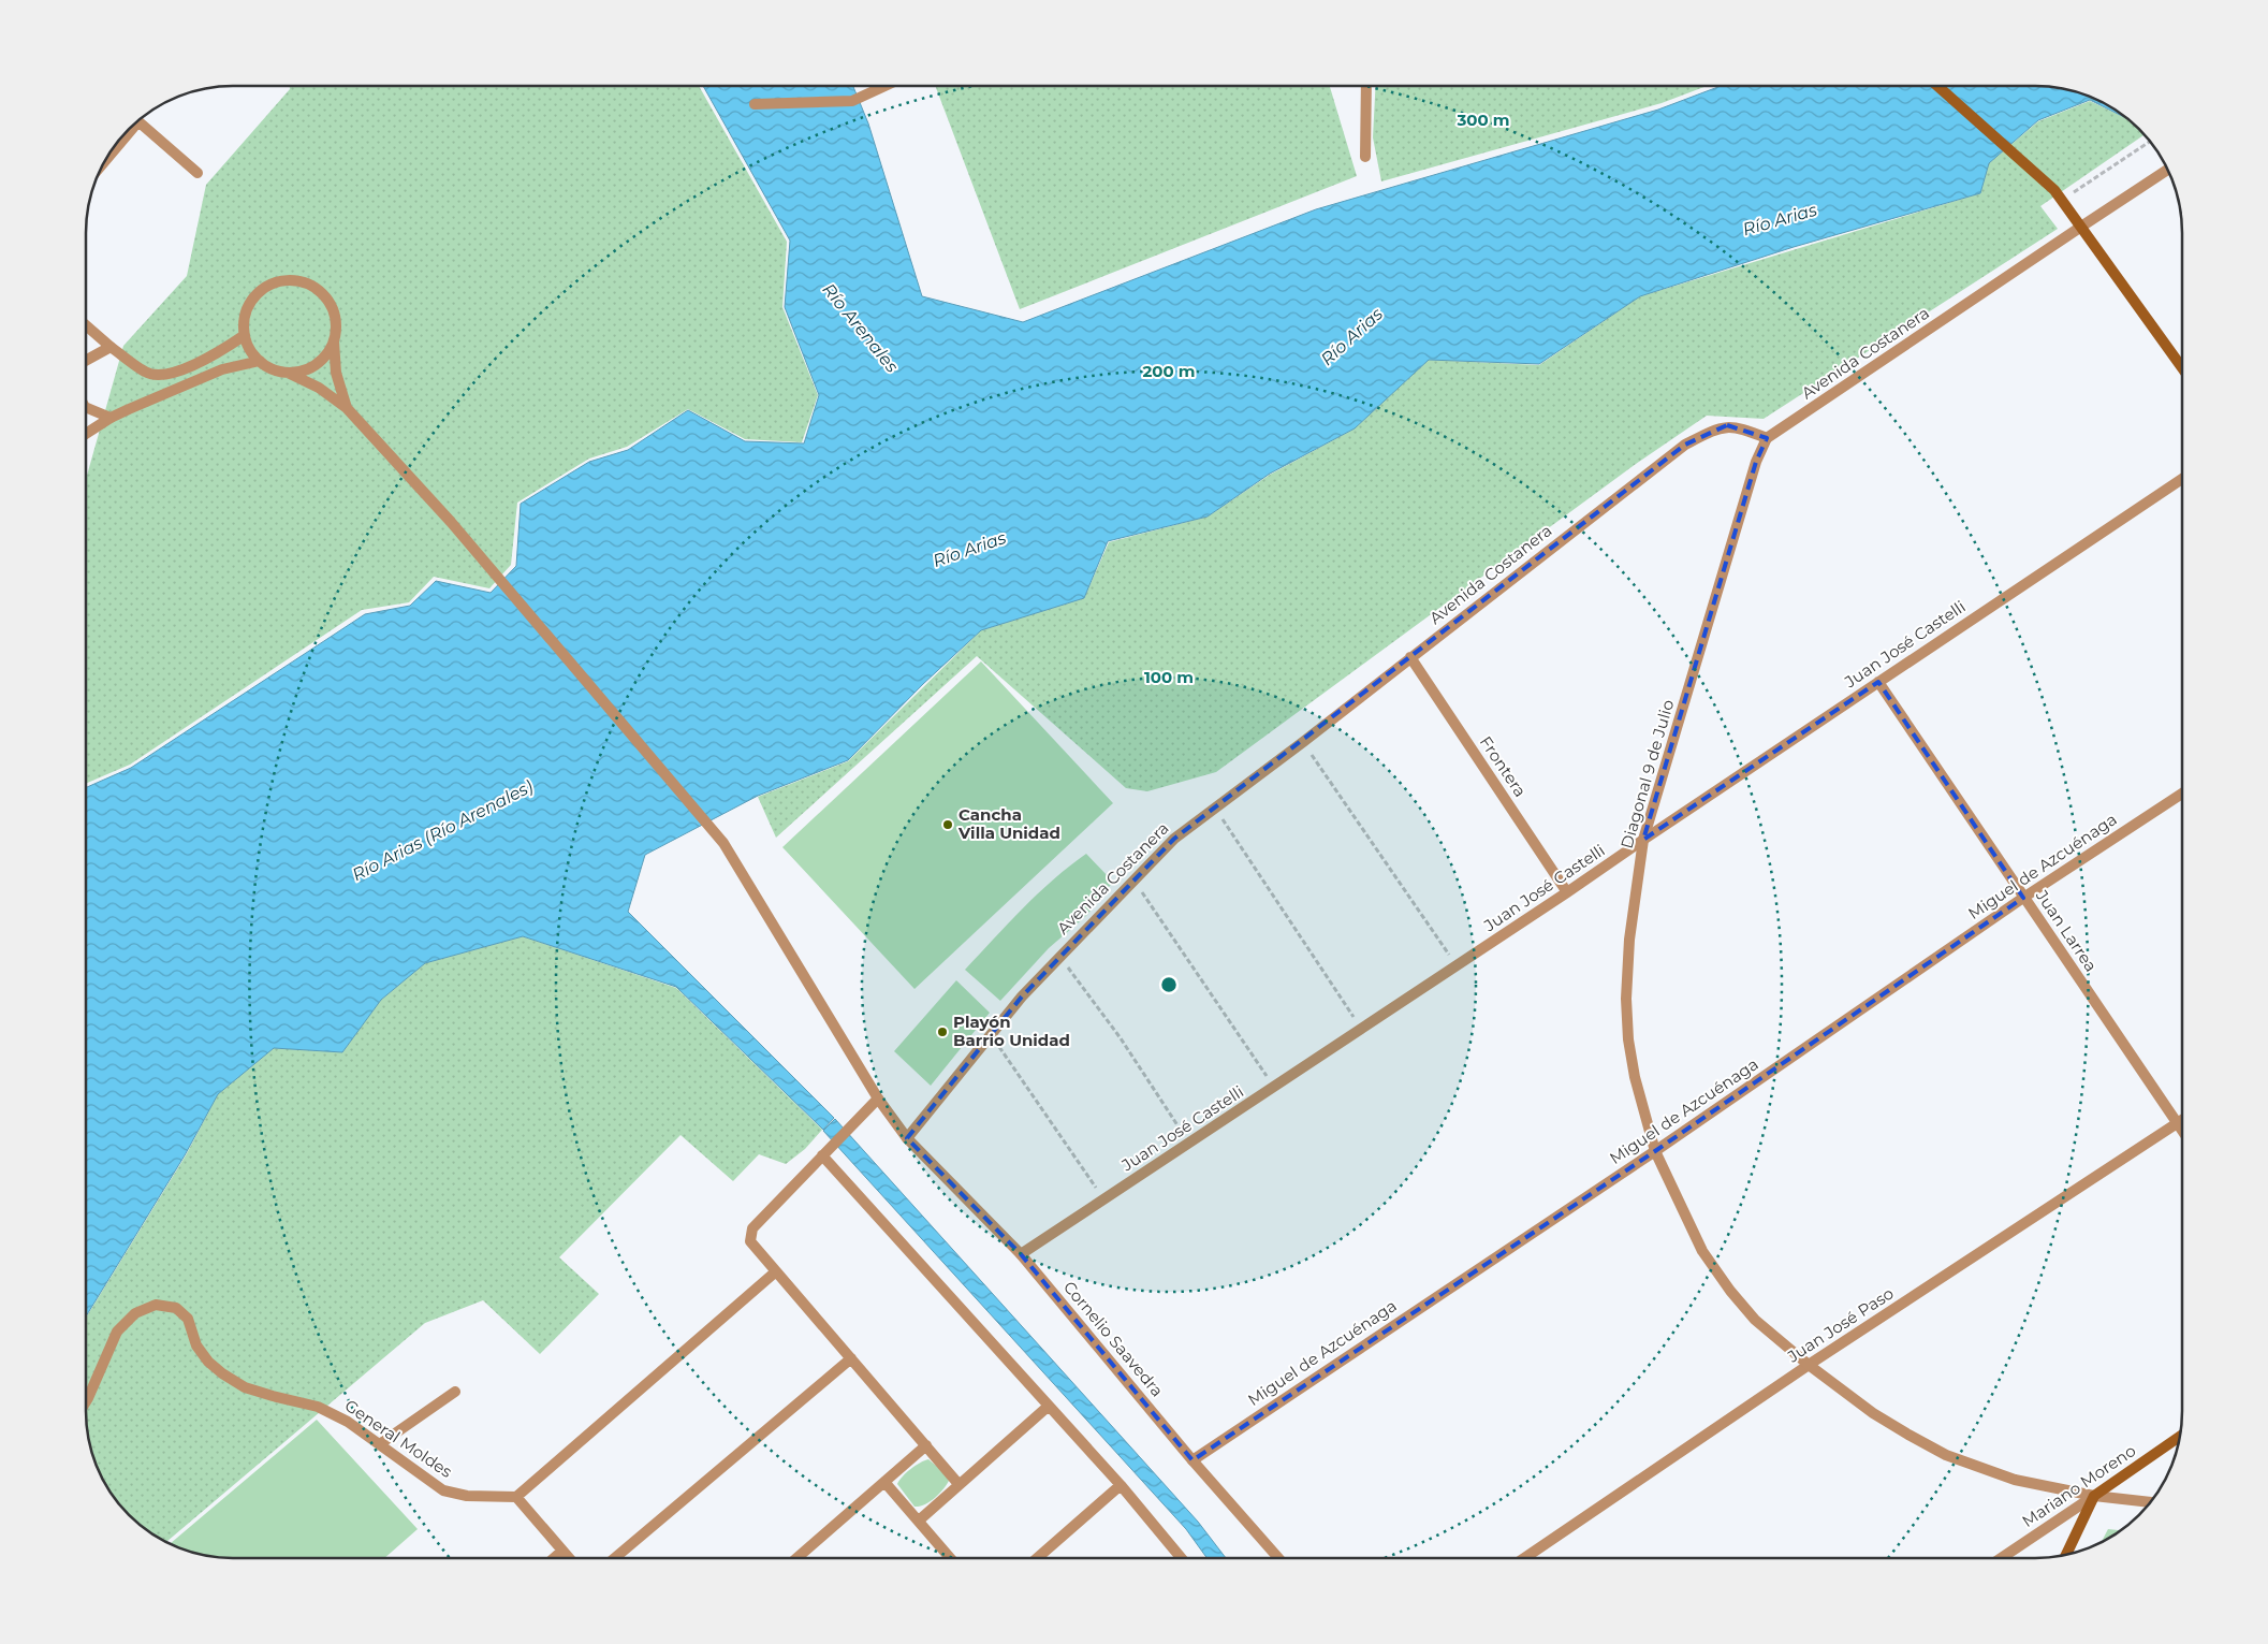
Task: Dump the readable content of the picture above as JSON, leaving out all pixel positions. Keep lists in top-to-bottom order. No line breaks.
{"streets":{"main road":["Mariano Moreno"],"street":["Avenida Costanera","Juan José Castelli","Frontera","Diagonal 9 de Julio","Miguel de Azcuénaga","Juan Larrea","Juan José Paso","Cornelio Saavedra","General Moldes"]},"crossings":[["Avenida Costanera","Frontera"],["Avenida Costanera","Diagonal 9 de Julio"],["Avenida Costanera","Cornelio Saavedra"],["Juan José Castelli","Frontera"],["Juan José Castelli","Diagonal 9 de Julio"],["Juan José Castelli","Juan Larrea"],["Juan José Castelli","Cornelio Saavedra"],["Diagonal 9 de Julio","Miguel de Azcuénaga"],["Diagonal 9 de Julio","Juan José Paso"],["Diagonal 9 de Julio","Mariano Moreno"],["Miguel de Azcuénaga","Juan Larrea"],["Miguel de Azcuénaga","Cornelio Saavedra"],["Juan Larrea","Juan José Paso"]],"water":["Río Arias","Río Arenales","Río Arias (Río Arenales)"],"places":["Cancha Villa Unidad","Playón Barrio Unidad"],"rings":["300 m","200 m","100 m"]}
